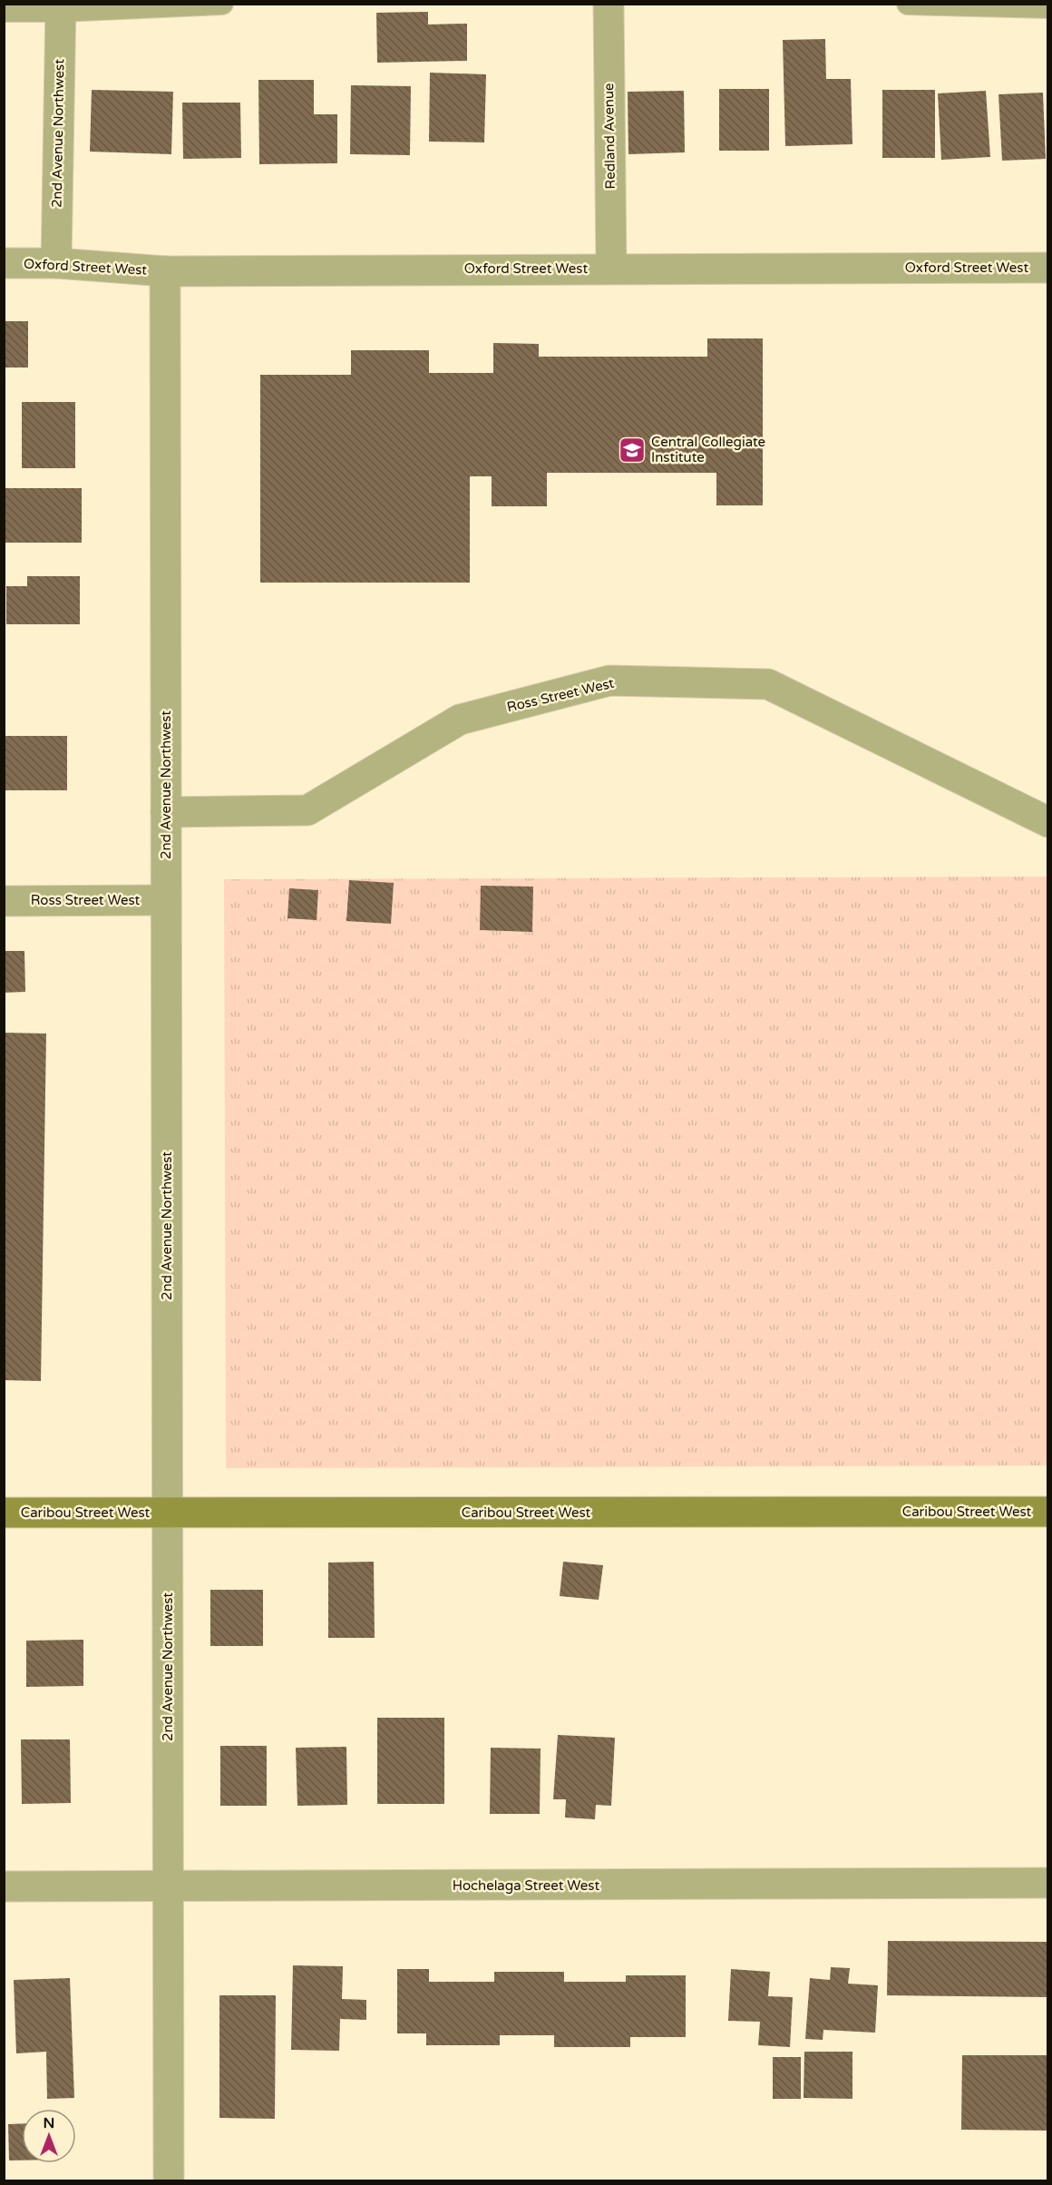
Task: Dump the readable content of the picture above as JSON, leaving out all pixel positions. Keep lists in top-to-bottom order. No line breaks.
{"streets":{"street":["2nd Avenue Northwest","Redland Avenue","Oxford Street West","Ross Street West","Caribou Street West","Hochelaga Street West"]},"crossings":[["2nd Avenue Northwest","Oxford Street West"],["2nd Avenue Northwest","Ross Street West"],["2nd Avenue Northwest","Caribou Street West"],["2nd Avenue Northwest","Hochelaga Street West"],["Redland Avenue","Oxford Street West"]],"places":{"school or university":["Central Collegiate Institute"]},"north":"top"}
